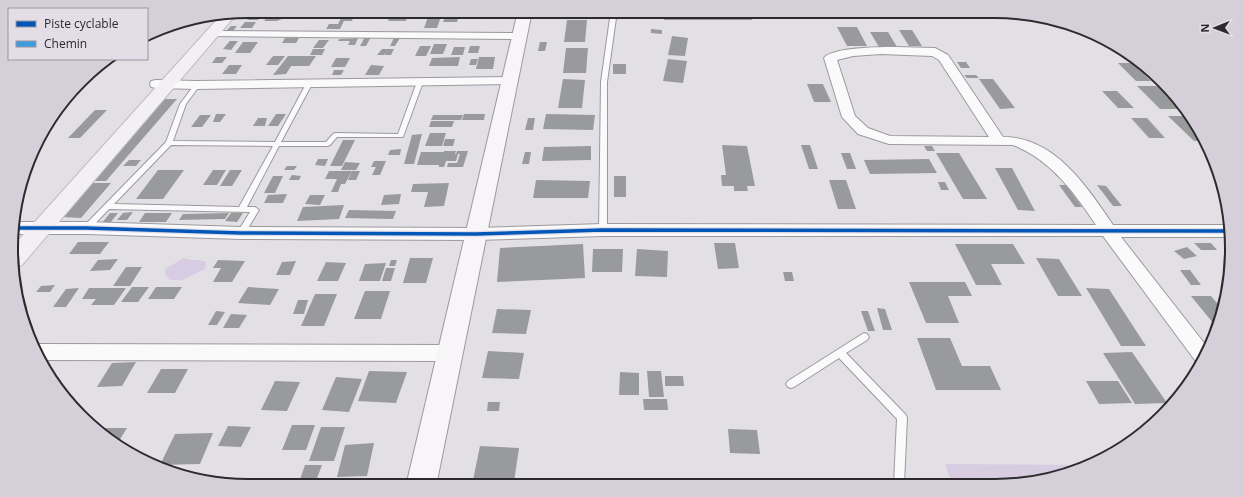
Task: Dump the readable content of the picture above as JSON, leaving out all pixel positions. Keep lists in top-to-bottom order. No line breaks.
{"legend":["Piste cyclable","Chemin"],"north":"left"}
